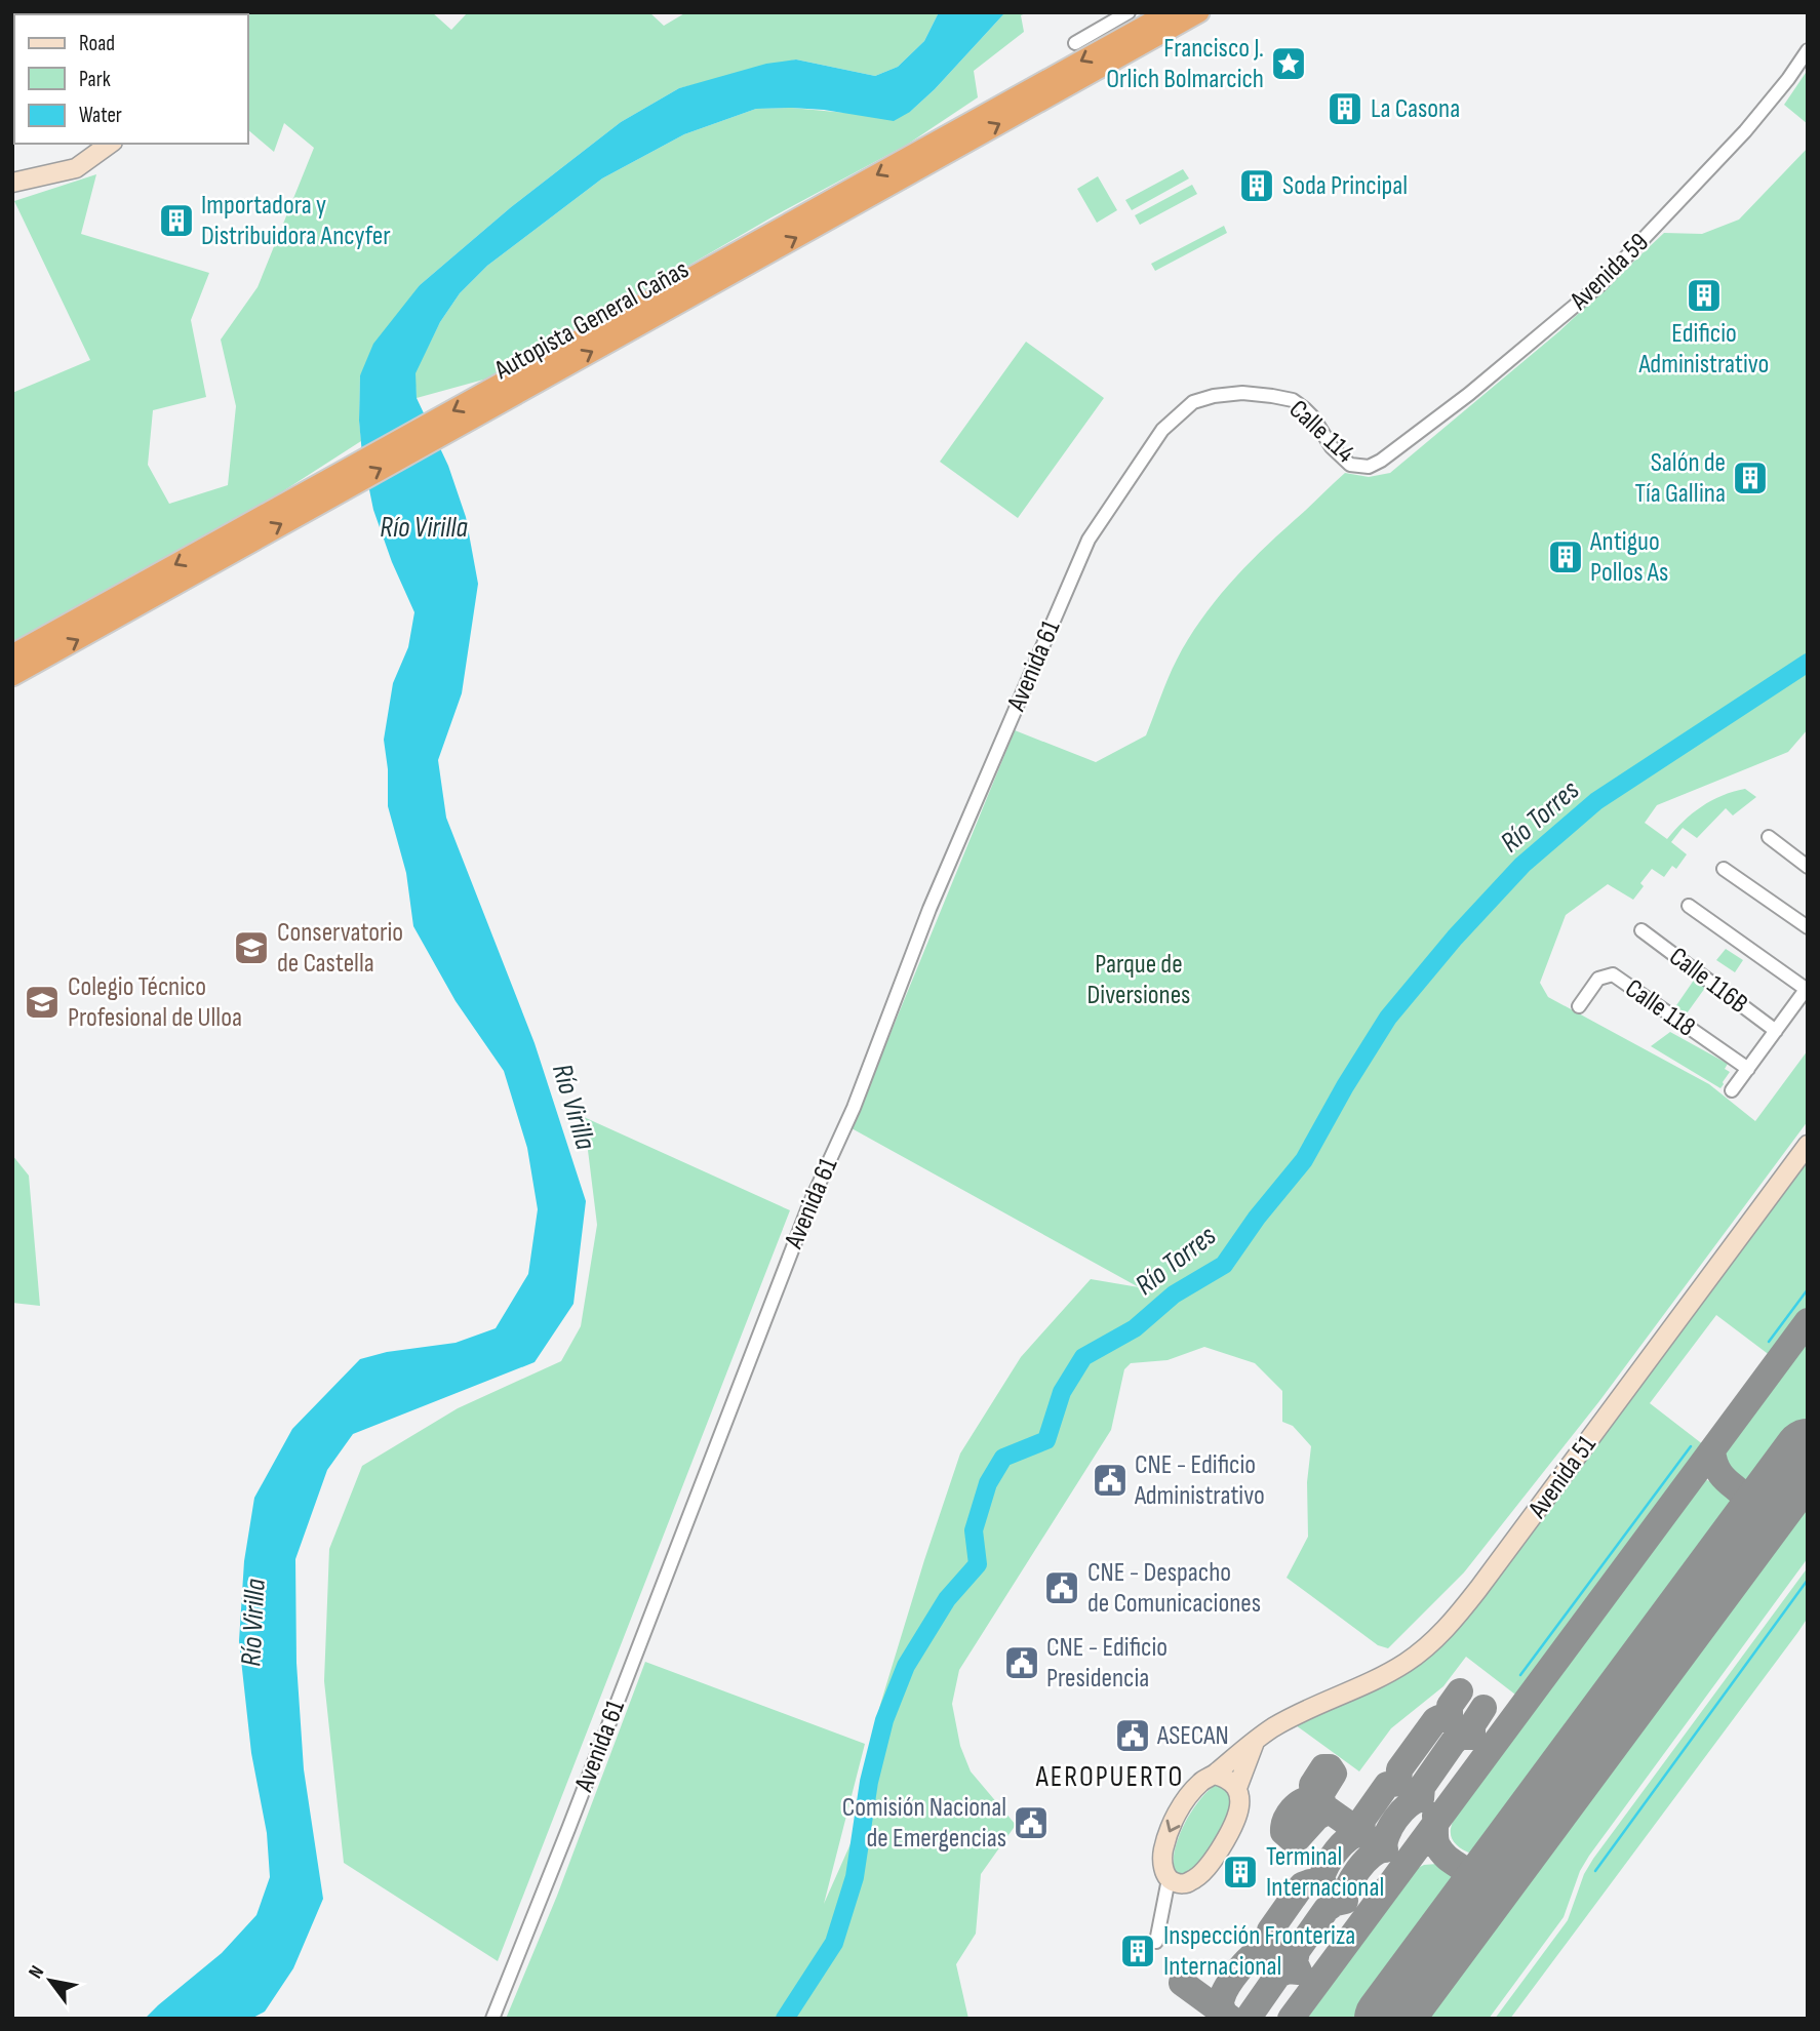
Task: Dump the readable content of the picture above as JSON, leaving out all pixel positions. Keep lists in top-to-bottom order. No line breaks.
{"streets":{"highway":["Autopista General Cañas"],"main road":["Avenida 51"],"street":["Avenida 59","Calle 114","Avenida 61","Calle 116B","Calle 118"]},"crossings":[["Avenida 59","Calle 114"],["Calle 114","Avenida 61"]],"districts":["AEROPUERTO"],"water":["Río Virilla","Río Torres"],"parks":["Parque de Diversiones"],"places":{"place":["Francisco J. Orlich Bolmarcich"],"building":["La Casona","Soda Principal","Importadora y Distribuidora Ancyfer","Edificio Administrativo","Salón de Tía Gallina","Antiguo Pollos As","Terminal Internacional","Inspección Fronteriza Internacional"],"school or university":["Conservatorio de Castella","Colegio Técnico Profesional de Ulloa"],"public building":["CNE - Edificio Administrativo","CNE - Despacho de Comunicaciones","CNE - Edificio Presidencia","ASECAN","Comisión Nacional de Emergencias"]},"legend":["Road","Park","Water"],"north":"top left"}
